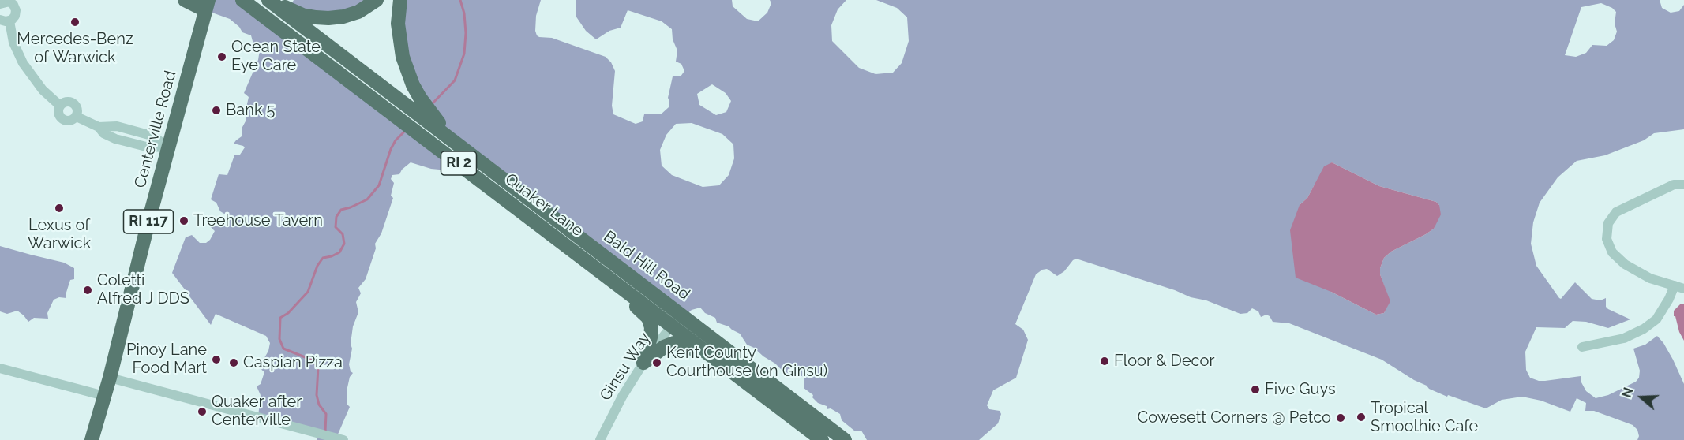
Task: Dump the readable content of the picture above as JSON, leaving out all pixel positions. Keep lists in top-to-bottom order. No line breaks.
{"streets":{"main road":["Centerville Road","RI 2","Quaker Lane","RI 117","Bald Hill Road"],"street":["Ginsu Way"]},"crossings":[["Centerville Road","RI 117"],["Quaker Lane","Bald Hill Road"],["Quaker Lane","Ginsu Way"],["Bald Hill Road","Ginsu Way"]],"places":["Mercedes-Benz of Warwick","Ocean State Eye Care","Bank 5","Lexus of Warwick","Treehouse Tavern","Coletti Alfred J DDS","Pinoy Lane Food Mart","Floor & Decor","Caspian Pizza","Kent County Courthouse (on Ginsu)","Five Guys","Quaker after Centerville","Tropical Smoothie Cafe","Cowesett Corners @ Petco"],"north":"left"}
